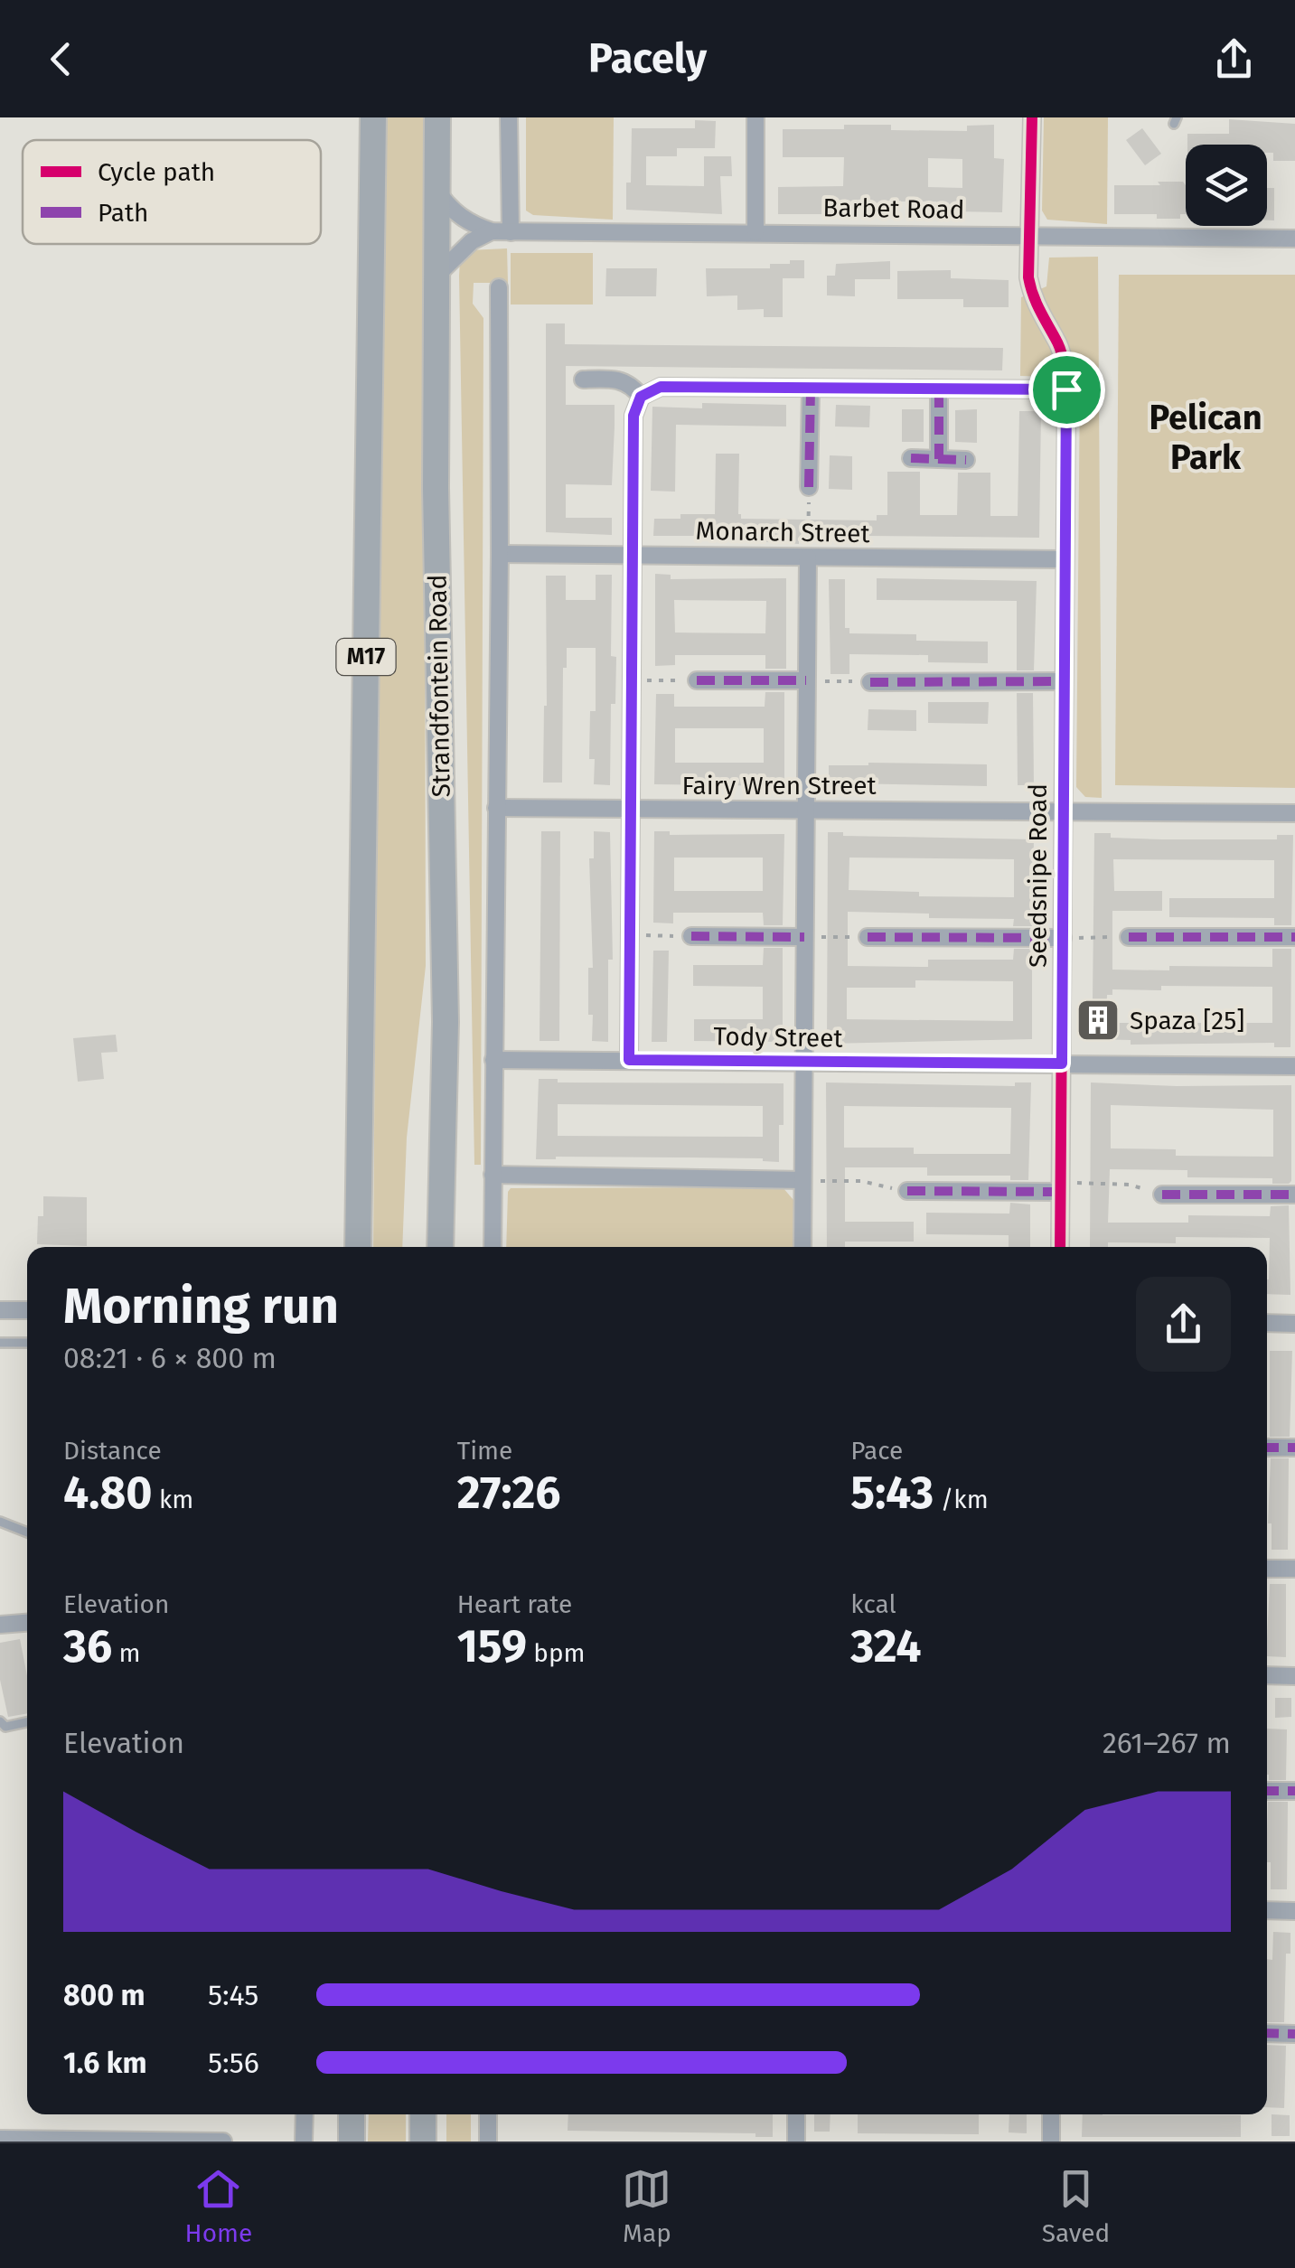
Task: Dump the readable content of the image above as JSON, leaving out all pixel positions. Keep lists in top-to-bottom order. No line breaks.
{"streets":{"main road":["M17","Strandfontein Road"],"street":["Barbet Road","Monarch Street","Fairy Wren Street","Seedsnipe Road","Tody Street"]},"crossings":[["Barbet Road","Strandfontein Road"],["Barbet Road","Seedsnipe Road"],["Monarch Street","Seedsnipe Road"],["Fairy Wren Street","Seedsnipe Road"],["Seedsnipe Road","Tody Street"]],"districts":["Pelican Park"],"places":{"building":["Spaza [25]"]},"legend":["Cycle path","Path"],"page":{"header":"Pacely","heading":["Morning run","08:21 · 6 × 800 m"],"stats":[["Distance","4.80 km"],["Time","27:26"],["Pace","5:43 /km"],["Elevation","36 m"],["Heart rate","159 bpm"],["kcal","324"]],"chart":["Elevation","261–267 m"],"list":[{"name":"800 m","note":"5:45"},{"name":"1.6 km","note":"5:56"}],"tabs":["Home","Map","Saved"]}}
